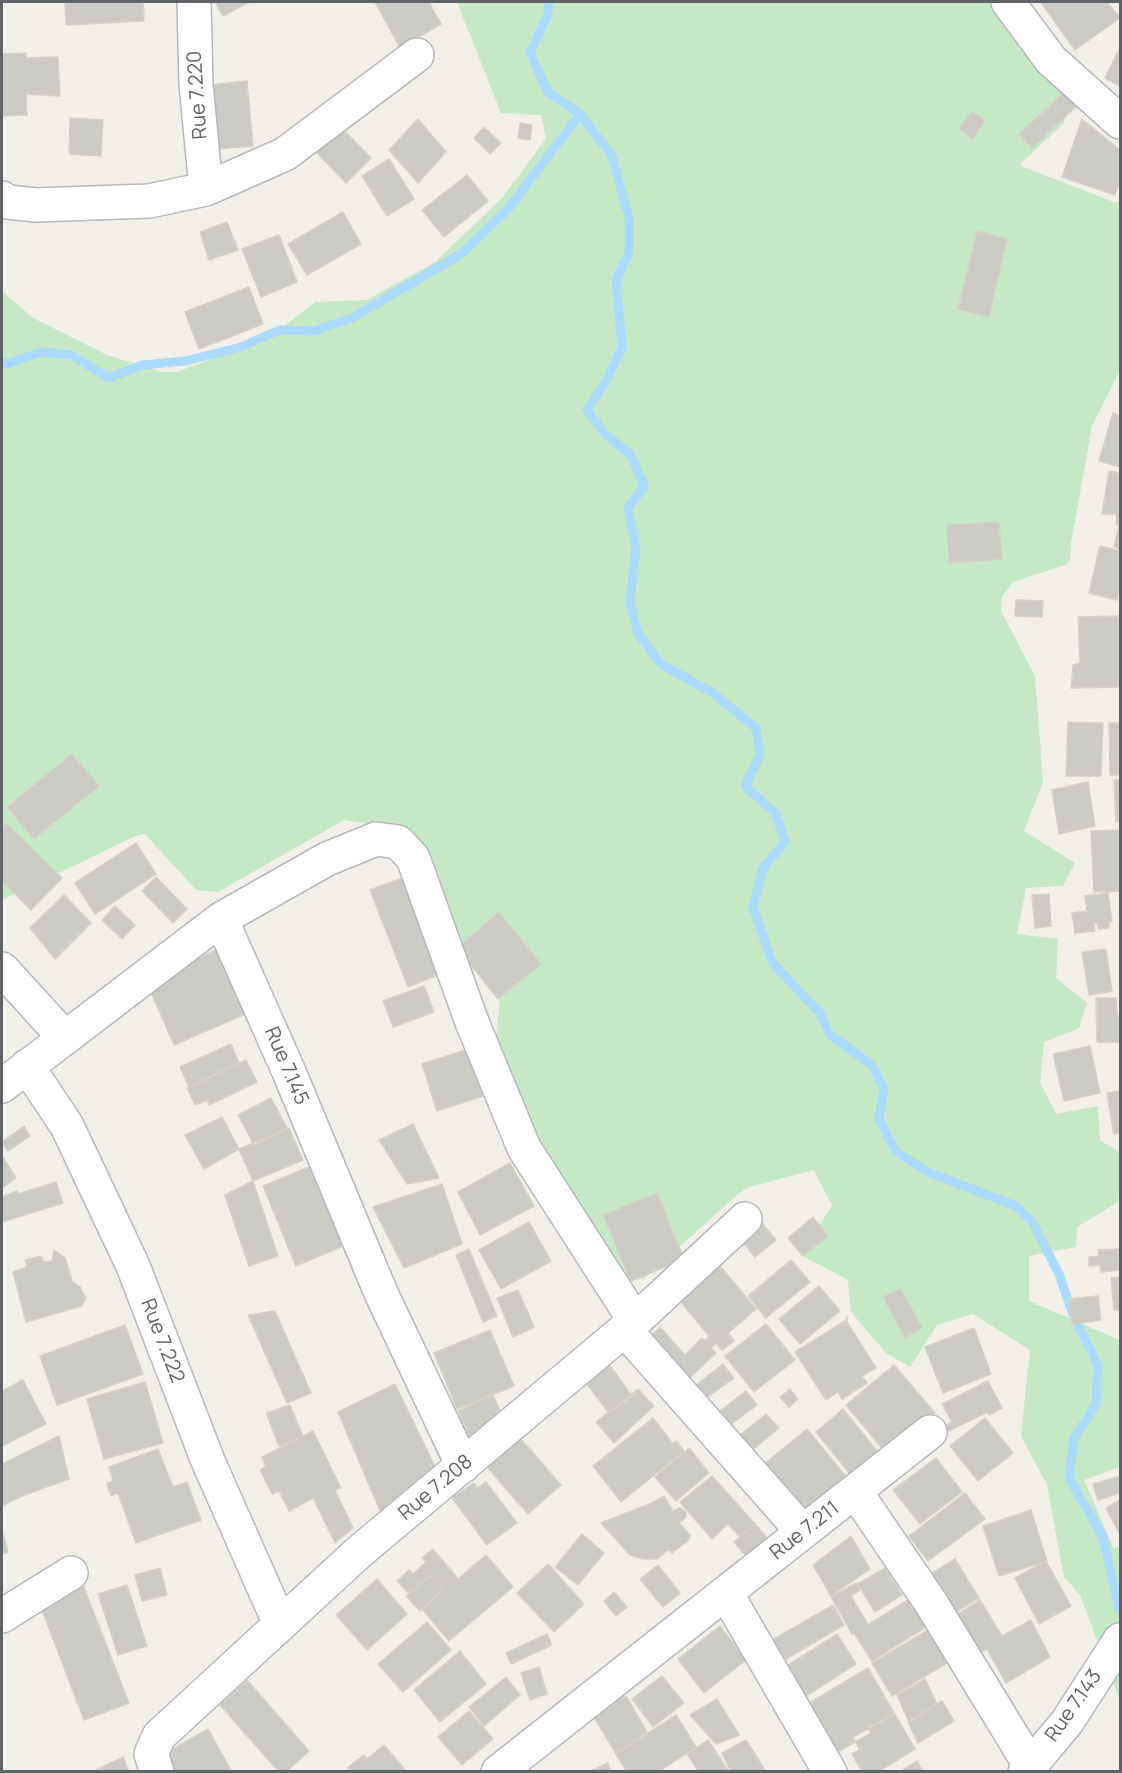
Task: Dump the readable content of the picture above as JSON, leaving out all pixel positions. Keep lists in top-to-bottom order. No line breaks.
{"streets":{"street":["Rue 7.220","Rue 7.145","Rue 7.222","Rue 7.208","Rue 7.211","Rue 7.143"]},"crossings":[["Rue 7.145","Rue 7.208"],["Rue 7.222","Rue 7.208"],["Rue 7.211","Rue 7.143"]]}
